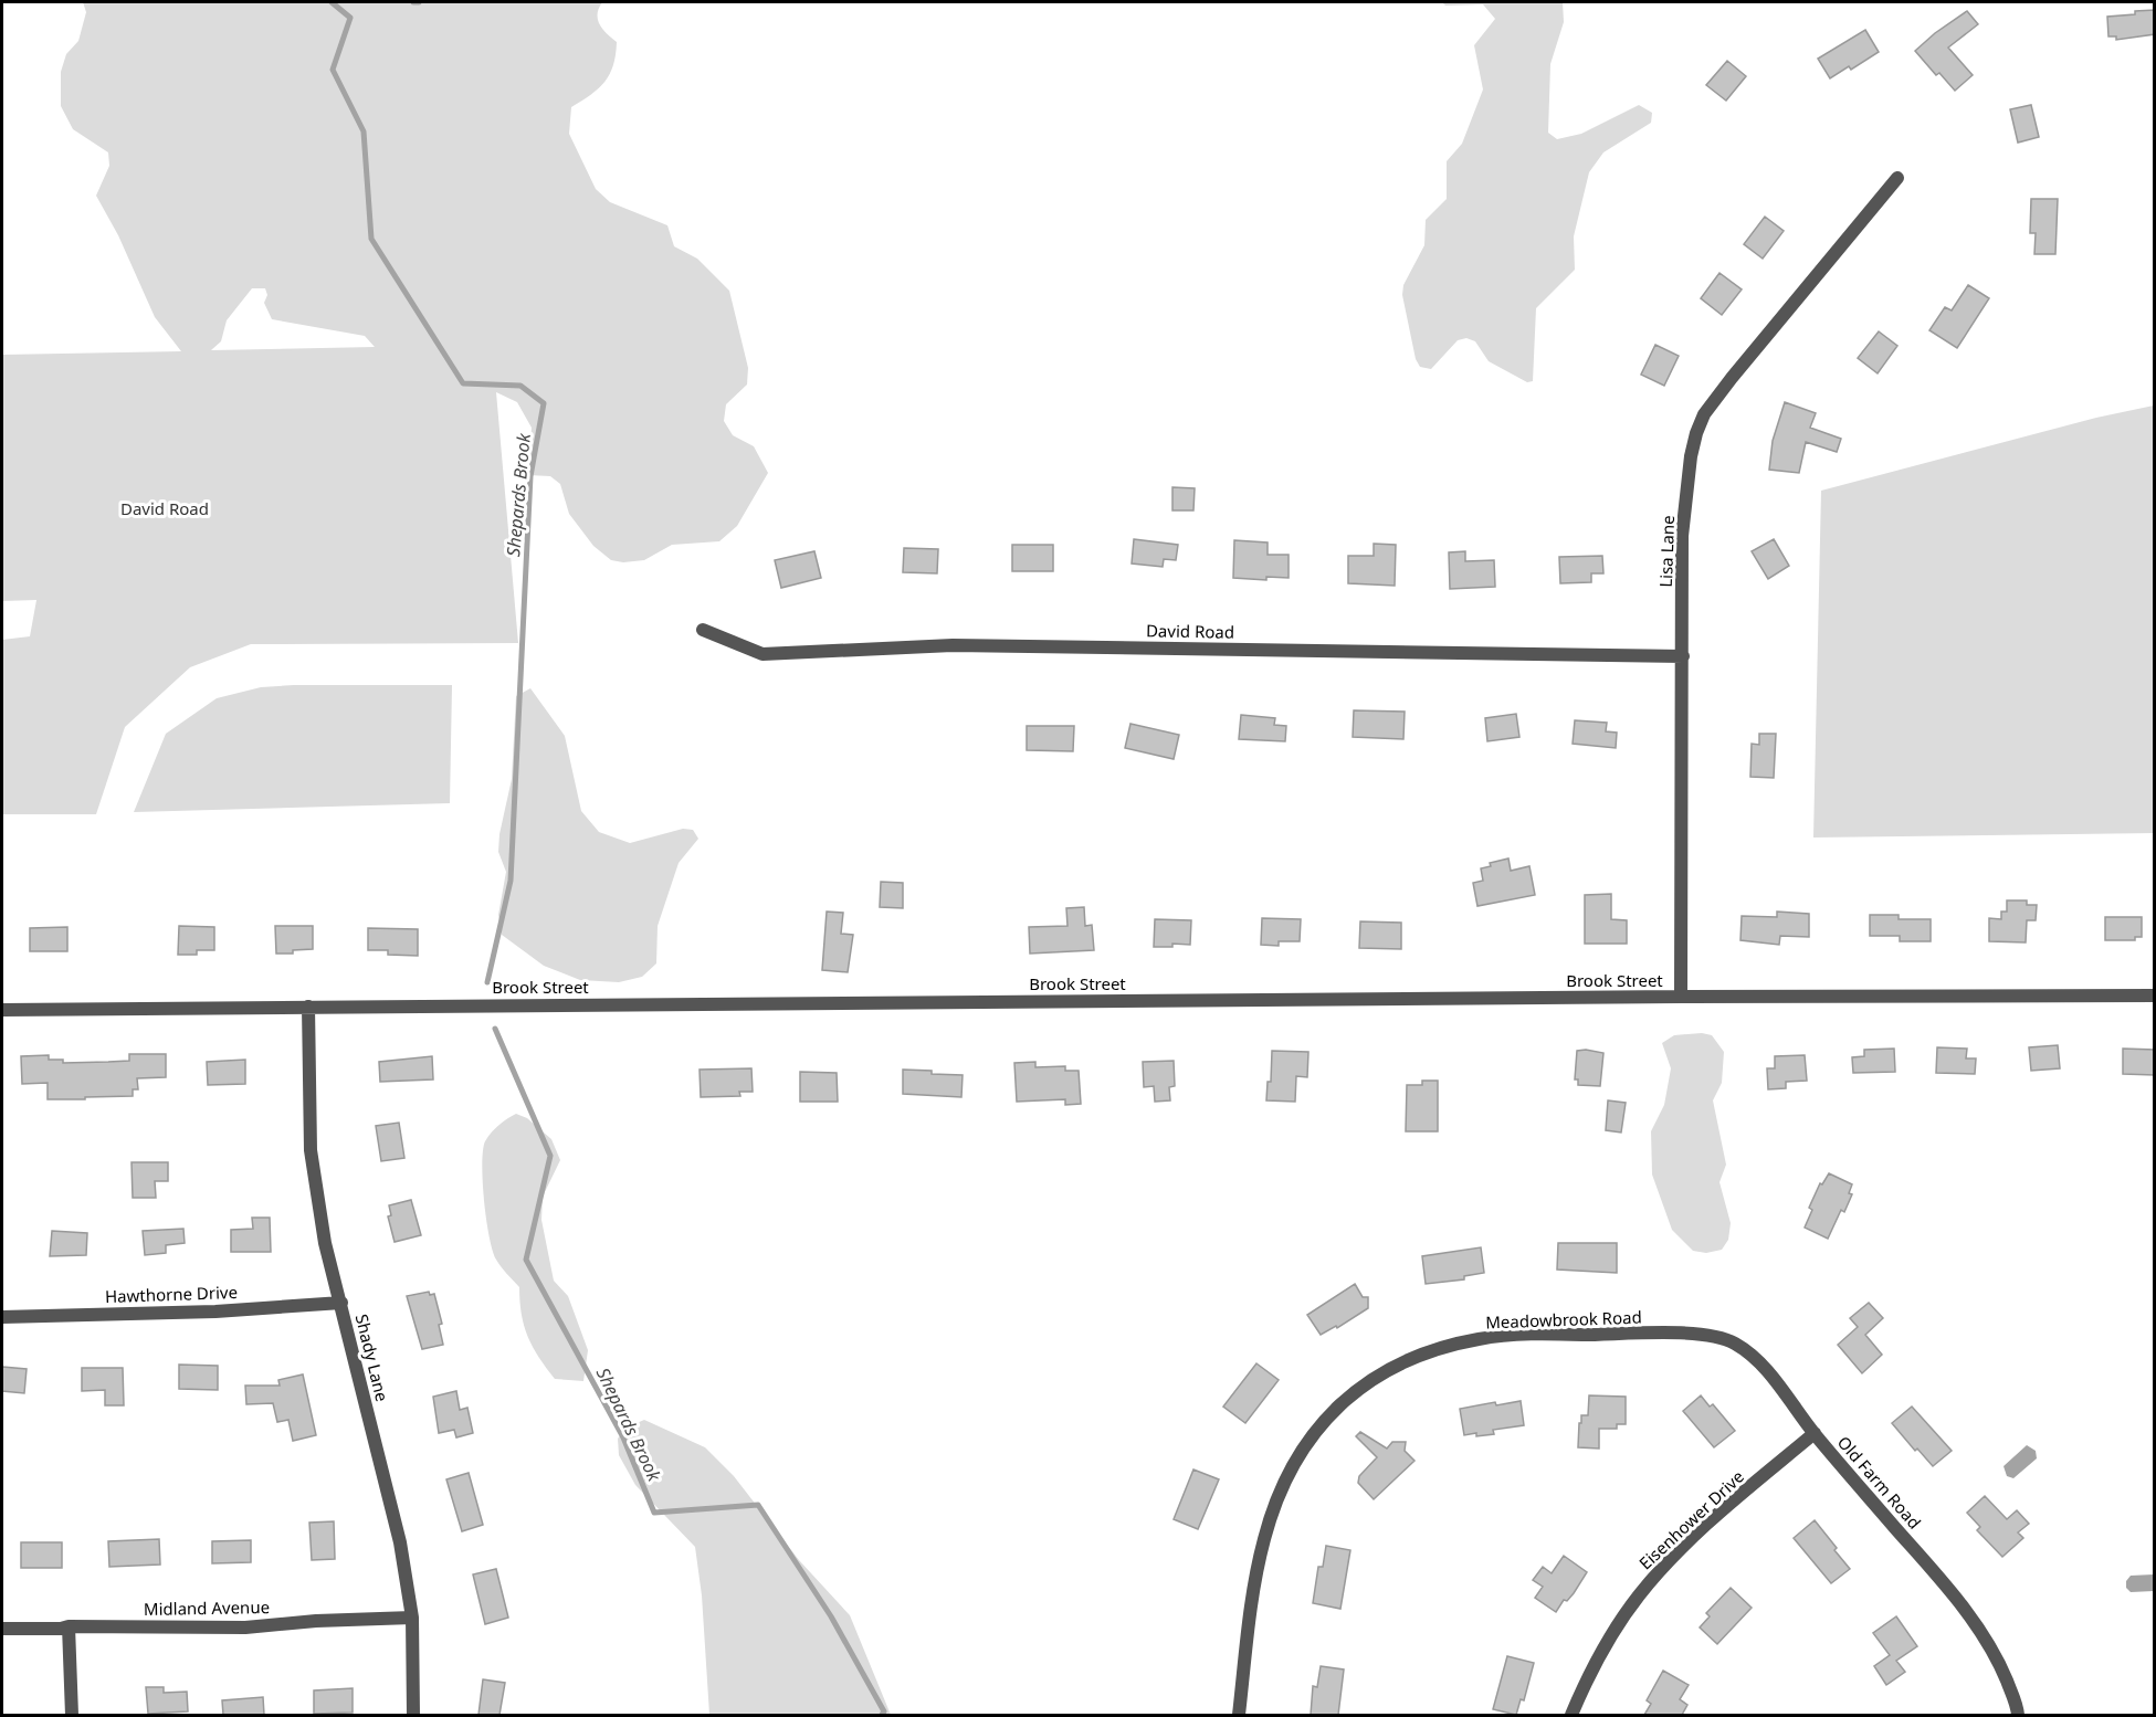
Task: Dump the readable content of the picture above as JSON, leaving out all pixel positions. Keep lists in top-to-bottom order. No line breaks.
{"streets":{"street":["Lisa Lane","David Road","Brook Street","Hawthorne Drive","Meadowbrook Road","Shady Lane","Old Farm Road","Eisenhower Drive","Midland Avenue"]},"crossings":[["Lisa Lane","David Road"],["Lisa Lane","Brook Street"],["Brook Street","Shady Lane"],["Hawthorne Drive","Shady Lane"],["Meadowbrook Road","Old Farm Road"],["Shady Lane","Midland Avenue"],["Old Farm Road","Eisenhower Drive"]],"water":["Shepards Brook"],"parks":["David Road"]}
